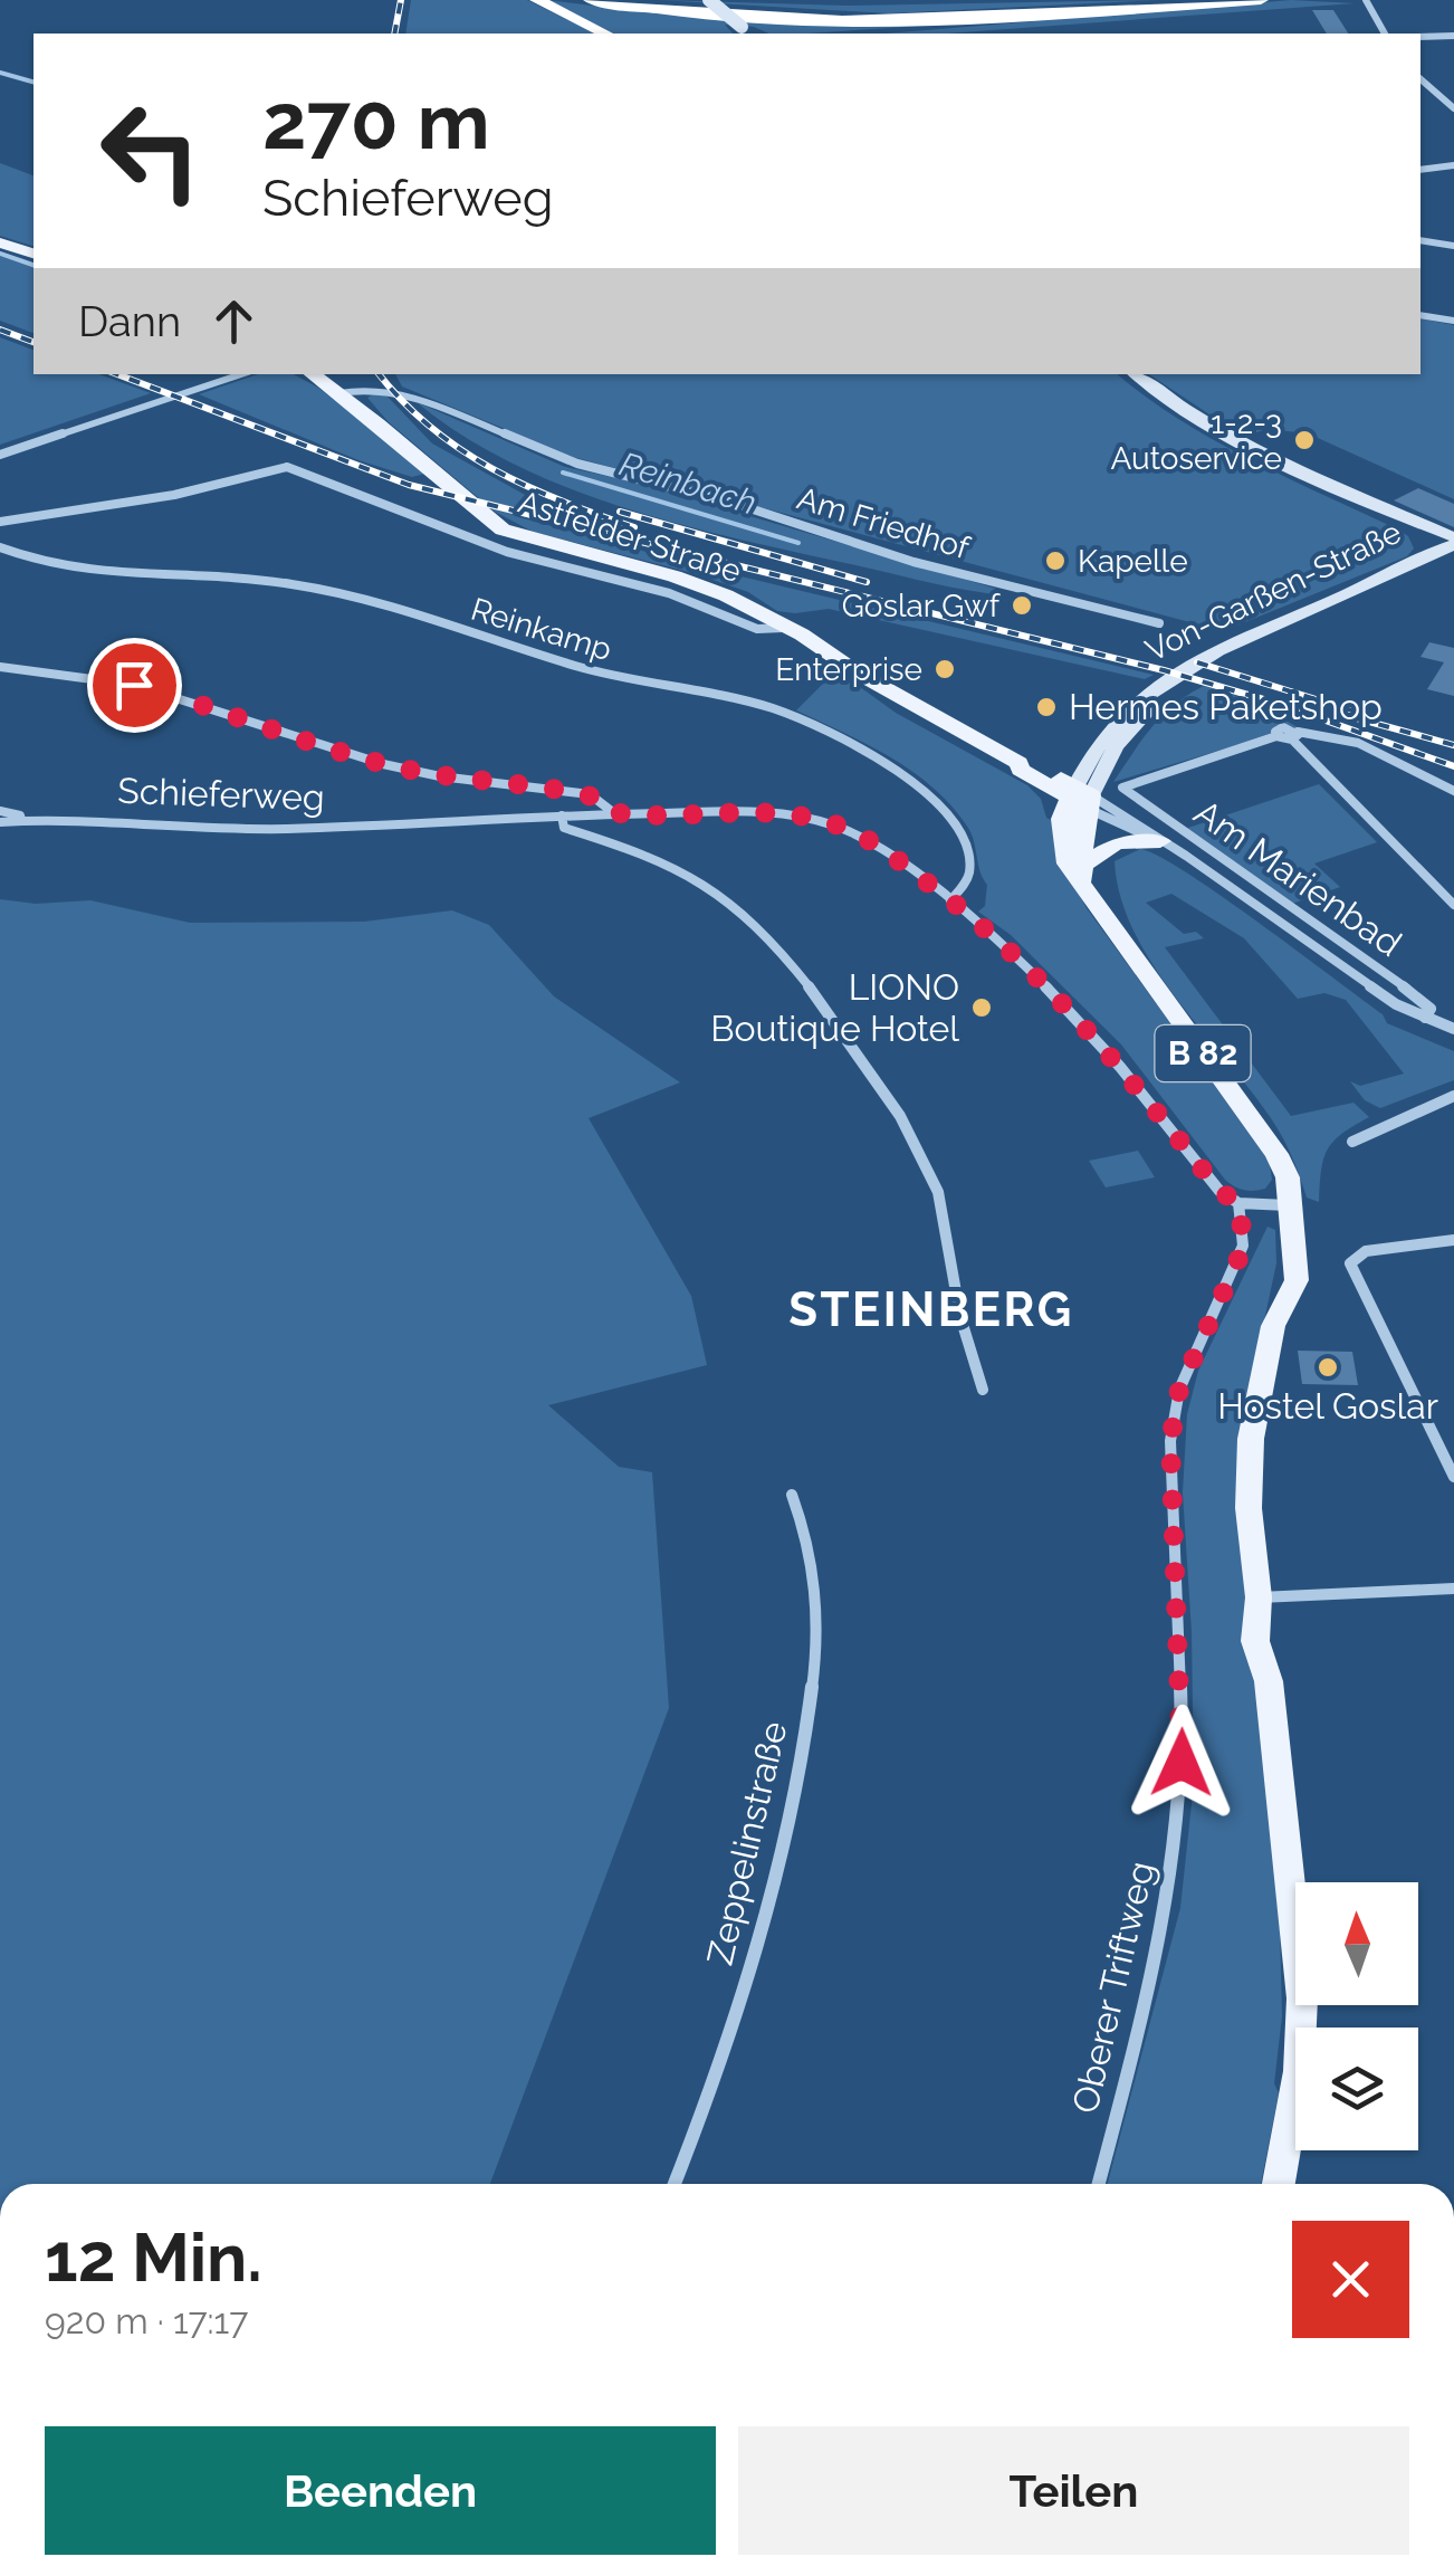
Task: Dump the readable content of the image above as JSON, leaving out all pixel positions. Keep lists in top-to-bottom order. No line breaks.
{"streets":{"main road":["Astfelder Straße","Von-Garßen-Straße","B 82"],"street":["Am Friedhof","Reinkamp","Schieferweg","Am Marienbad","Zeppelinstraße","Oberer Triftweg"]},"crossings":[["Am Friedhof","Astfelder Straße"],["Astfelder Straße","Von-Garßen-Straße"],["Astfelder Straße","Am Marienbad"],["Von-Garßen-Straße","B 82"],["Reinkamp","Schieferweg"],["Schieferweg","Oberer Triftweg"]],"districts":["STEINBERG"],"water":["Reinbach"],"places":["1-2-3 Autoservice","Kapelle","Goslar Gwf","Enterprise","Hermes Paketshop","LIONO Boutique Hotel","Hostel Goslar"],"north":"top","page":{"turn":["270 m","Schieferweg"],"then":"Dann","heading":["12 Min.","920 m · 17:17"],"buttons":["Beenden","Teilen"]}}
